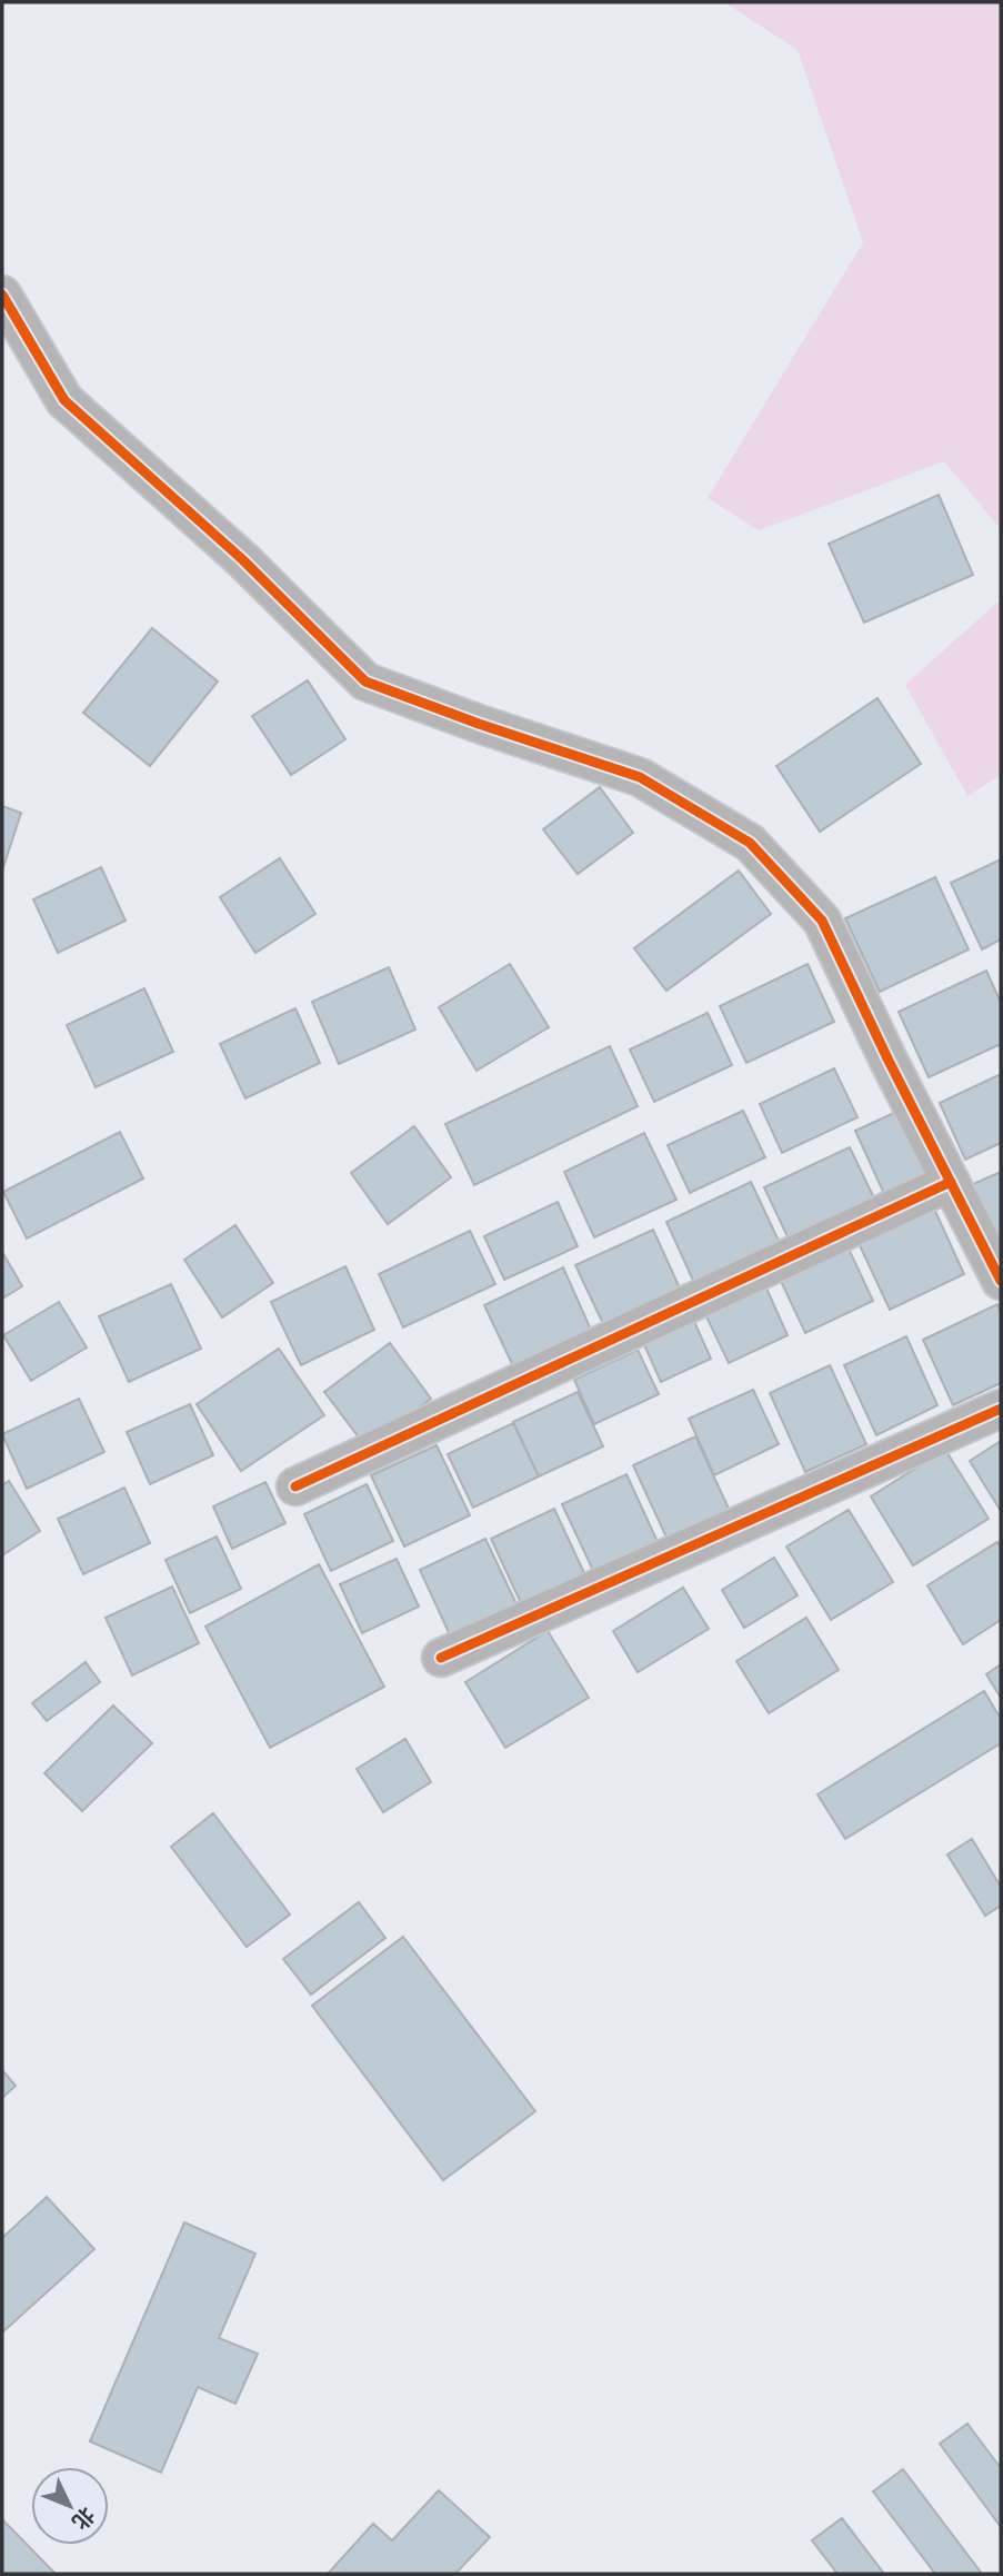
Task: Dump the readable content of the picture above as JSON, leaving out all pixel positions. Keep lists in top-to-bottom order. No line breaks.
{"north":"bottom right"}
